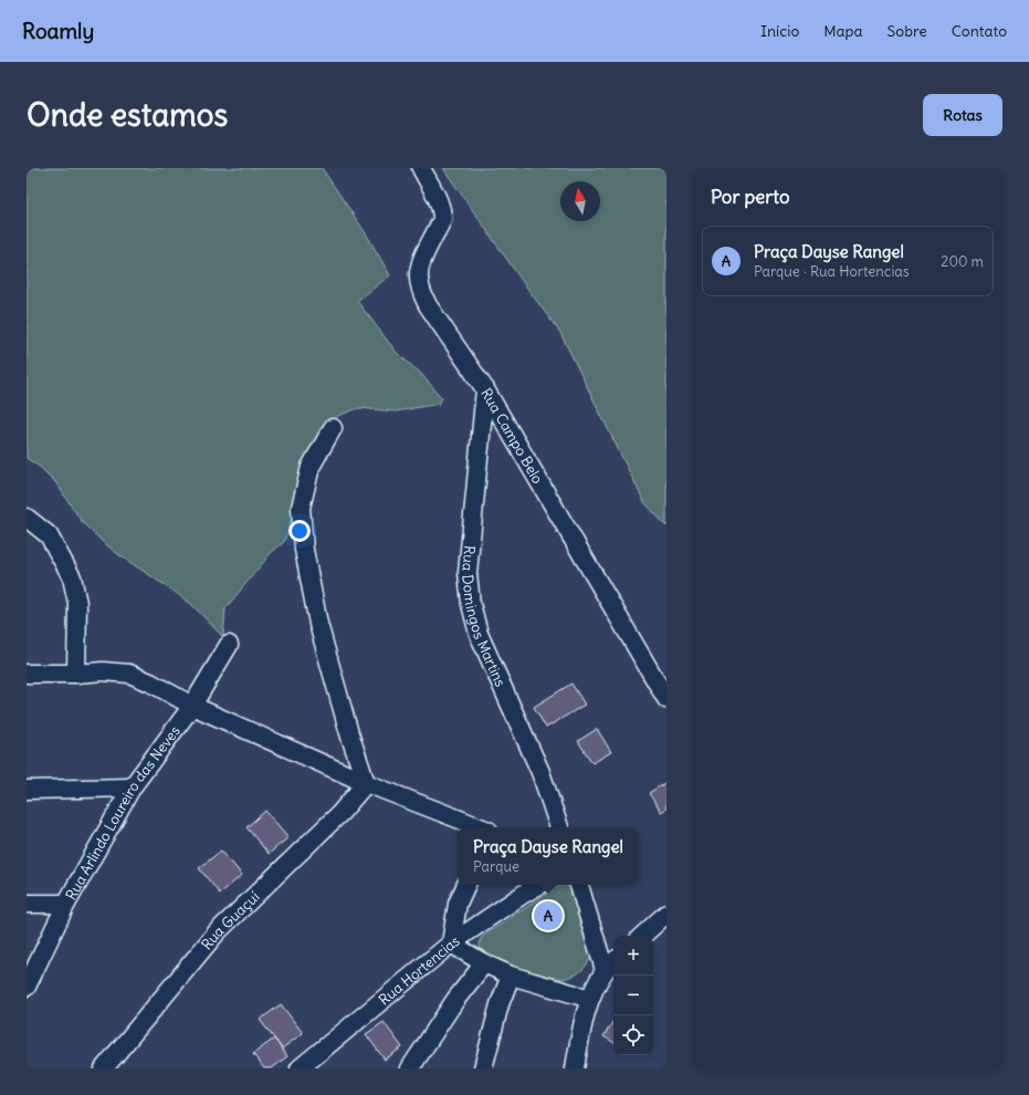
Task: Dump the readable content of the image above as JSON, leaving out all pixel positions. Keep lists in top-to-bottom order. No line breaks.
{"streets":{"street":["Rua Campo Belo","Rua Domingos Martins","Rua Arlindo Loureiro das Neves","Rua Guaçuí","Rua Hortencias"]},"crossings":[["Rua Campo Belo","Rua Domingos Martins"]],"north":"top","page":{"header":"Roamly","nav":["Início","Mapa","Sobre","Contato"],"buttons":"Rotas","title":"Onde estamos","heading":"Por perto","list":[{"mark":"A","name":"Praça Dayse Rangel","note":"Parque · Rua Hortencias","value":"200 m"}],"popup":["Praça Dayse Rangel","Parque"],"pins":"A","map_buttons":["+","−"]}}
